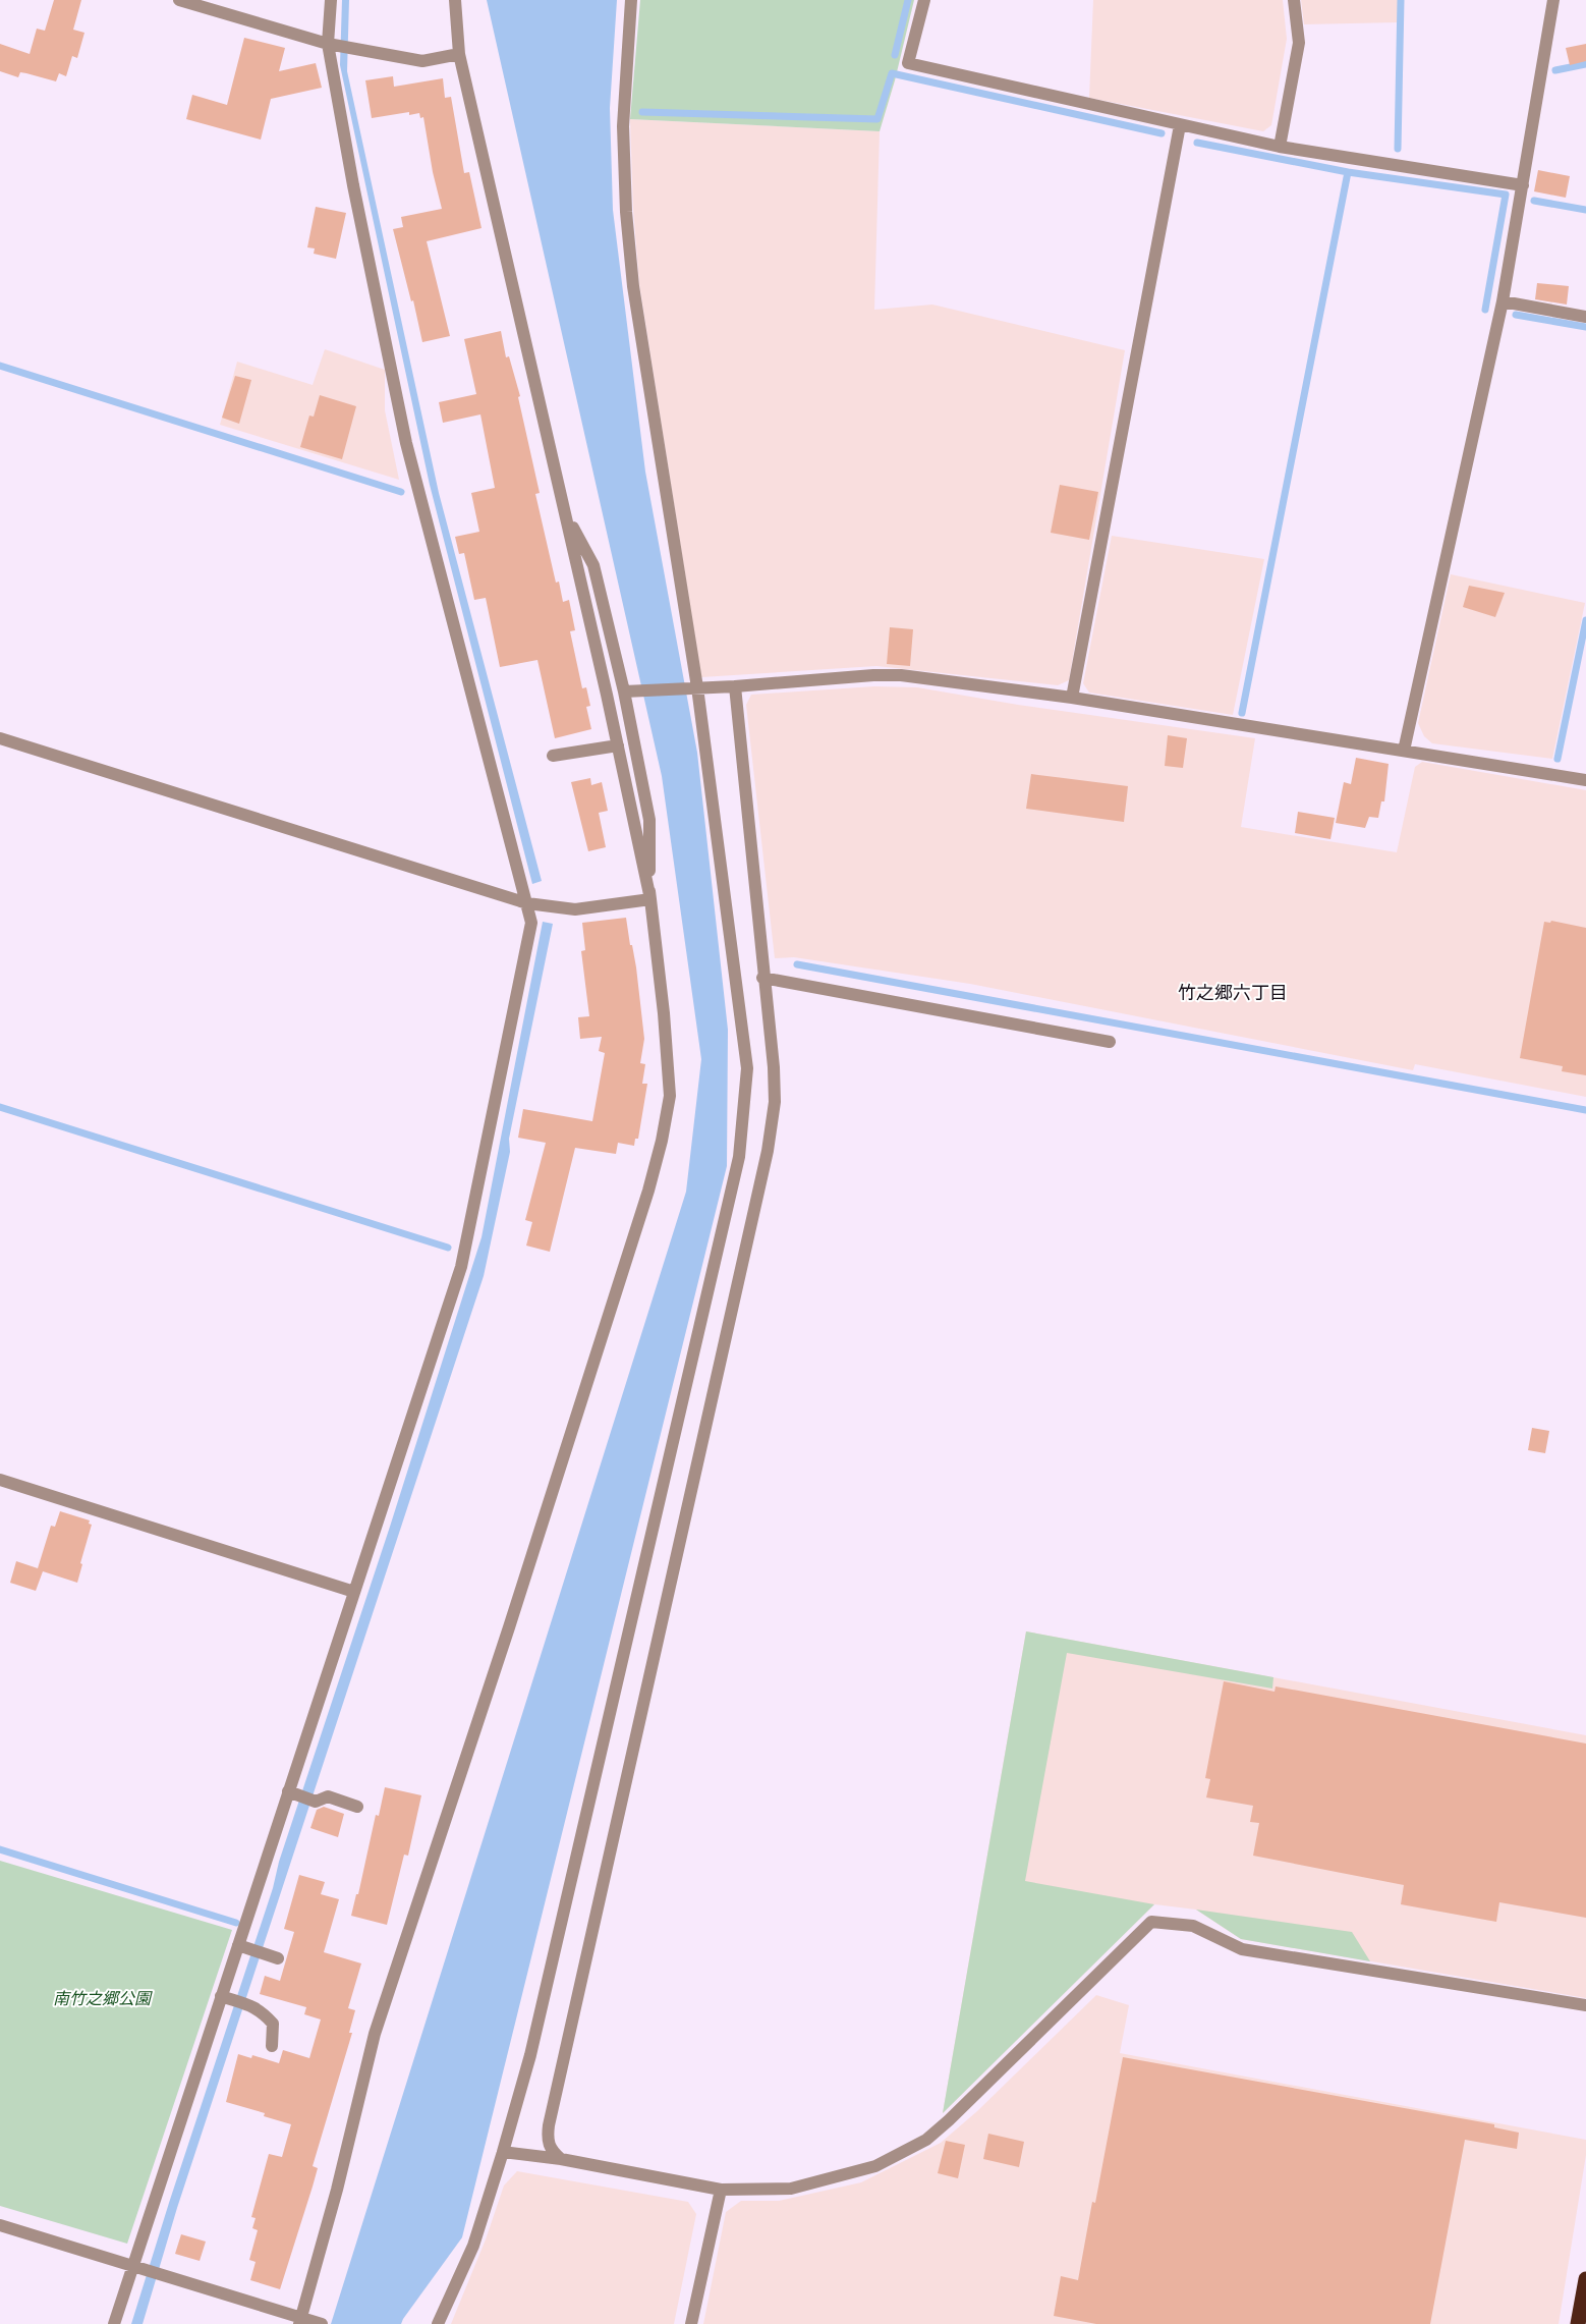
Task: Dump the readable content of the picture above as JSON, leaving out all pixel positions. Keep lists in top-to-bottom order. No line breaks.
{"districts":["竹之郷六丁目"],"parks":["南竹之郷公園"]}
